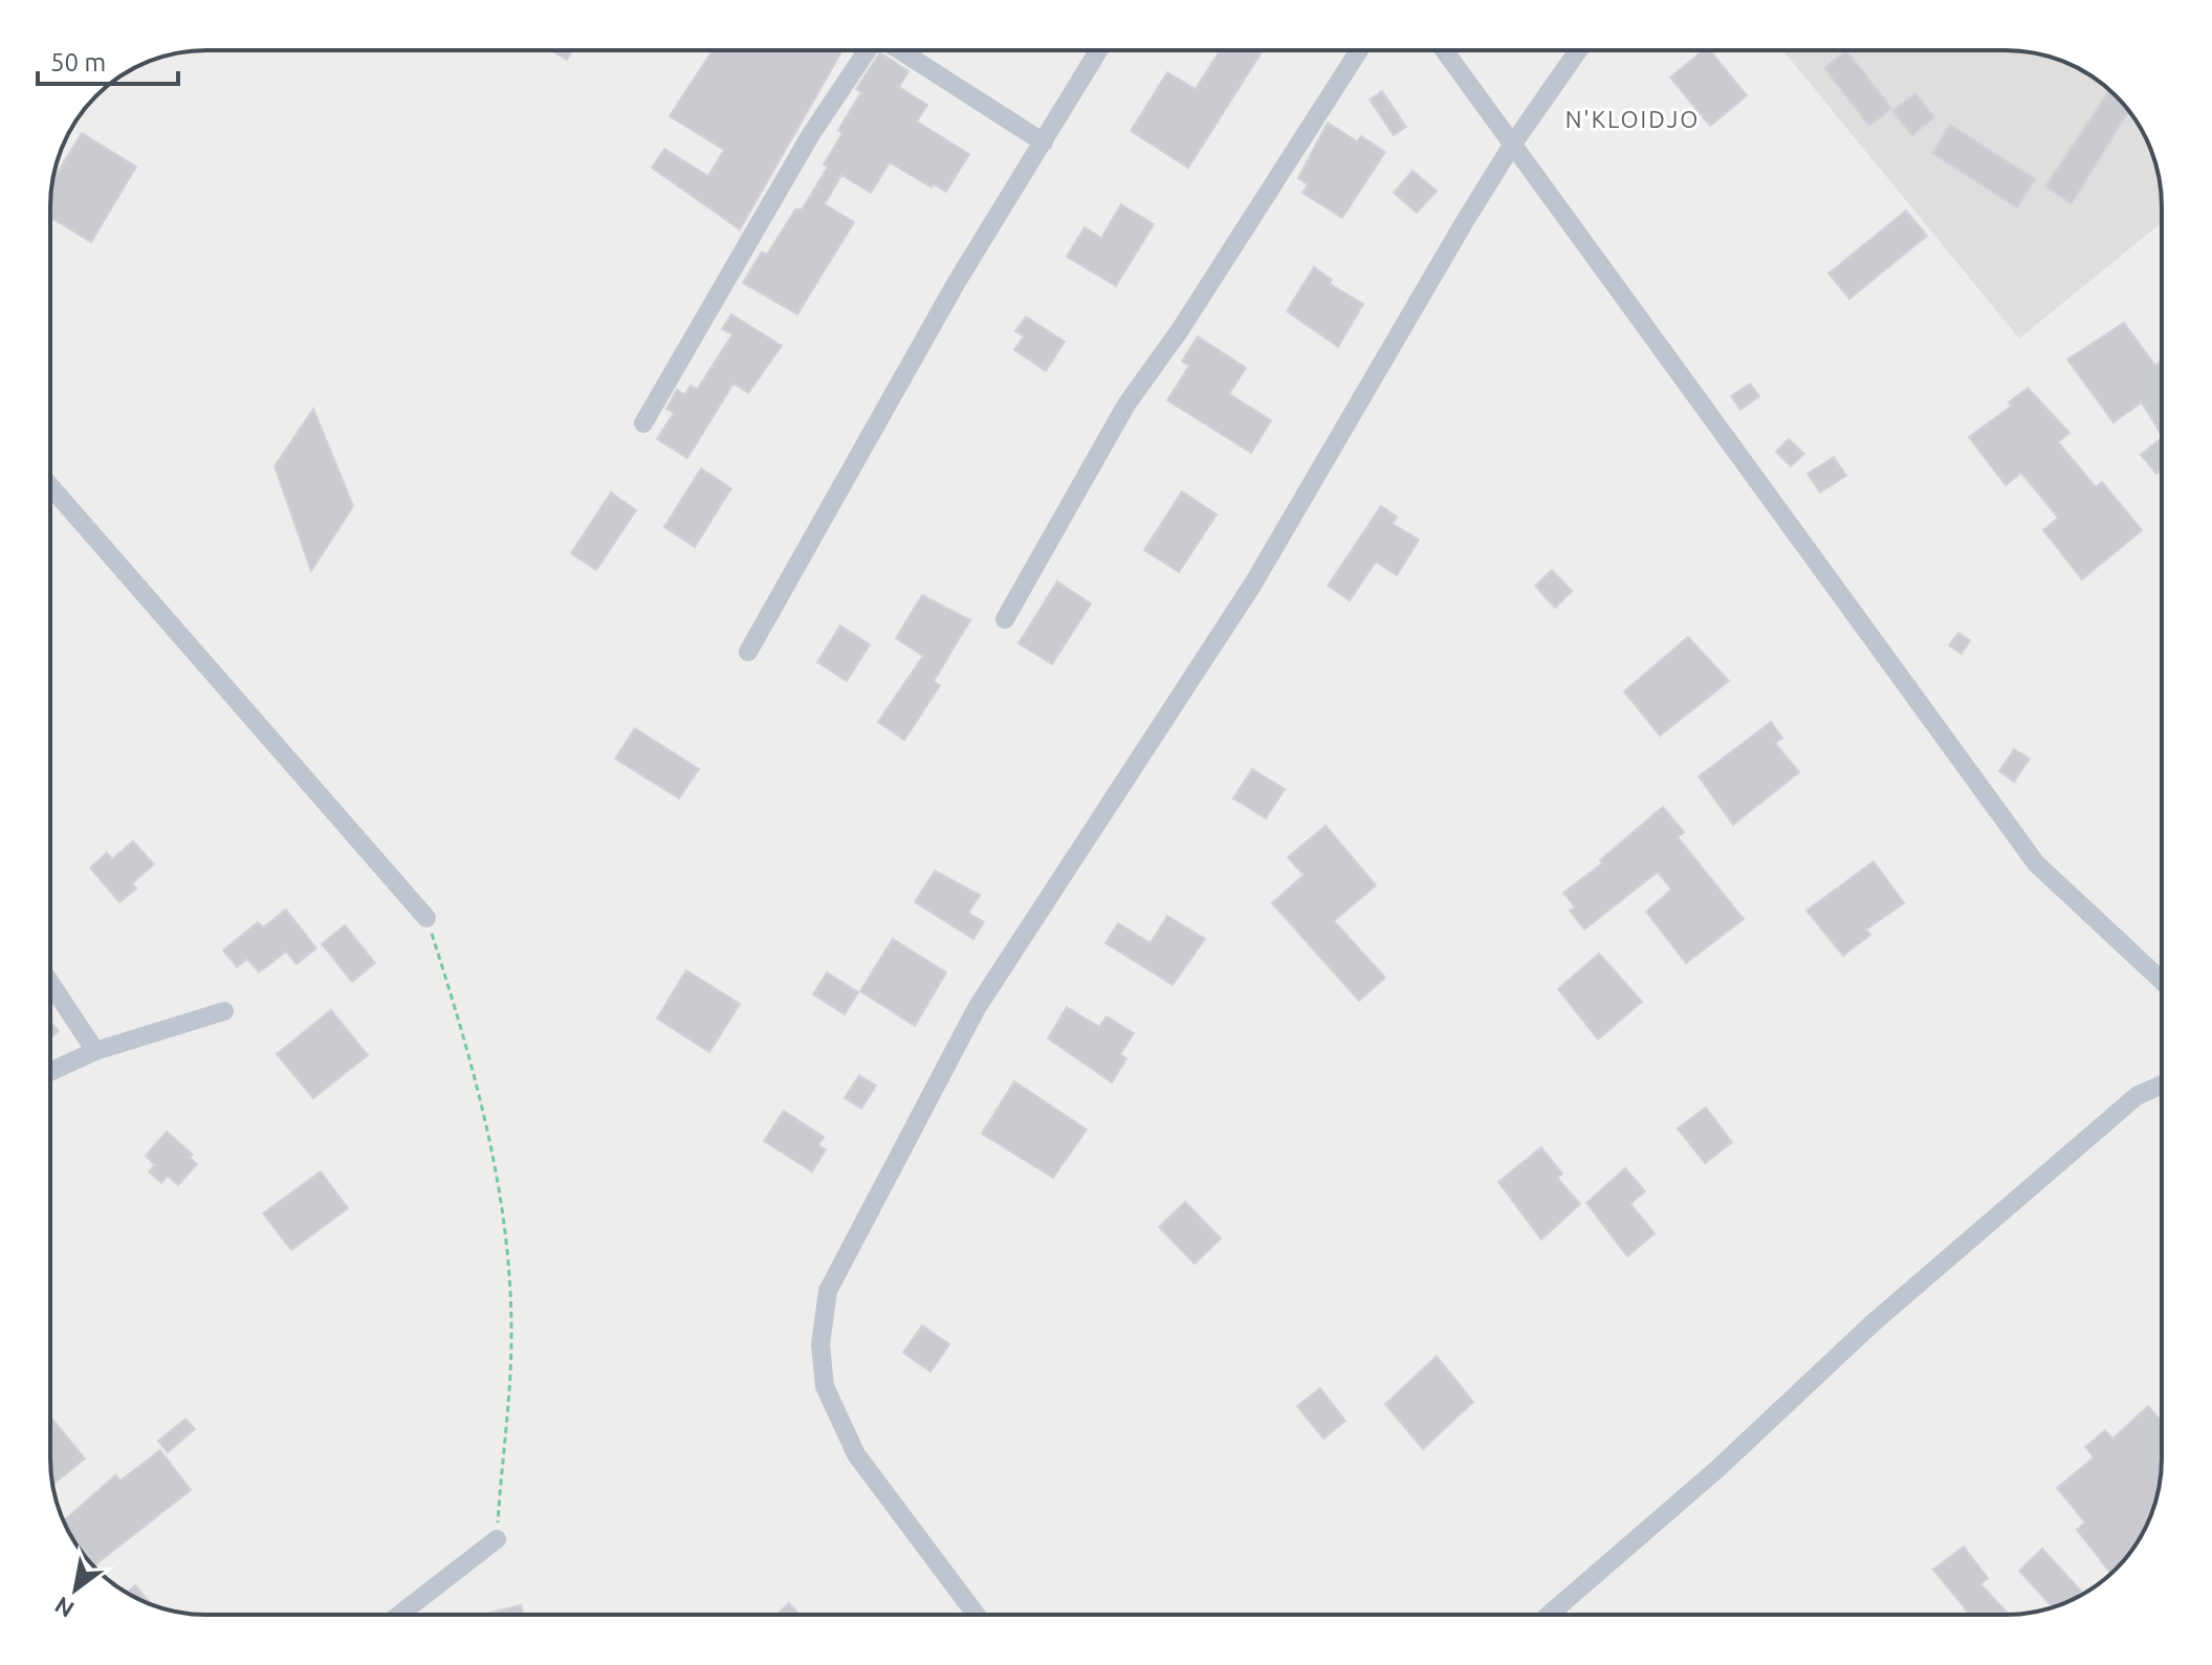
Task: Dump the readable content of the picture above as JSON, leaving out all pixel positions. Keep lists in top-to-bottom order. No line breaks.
{"districts":["N'KLOIDJO"],"scale_bar":"50 m","north":"bottom left"}
